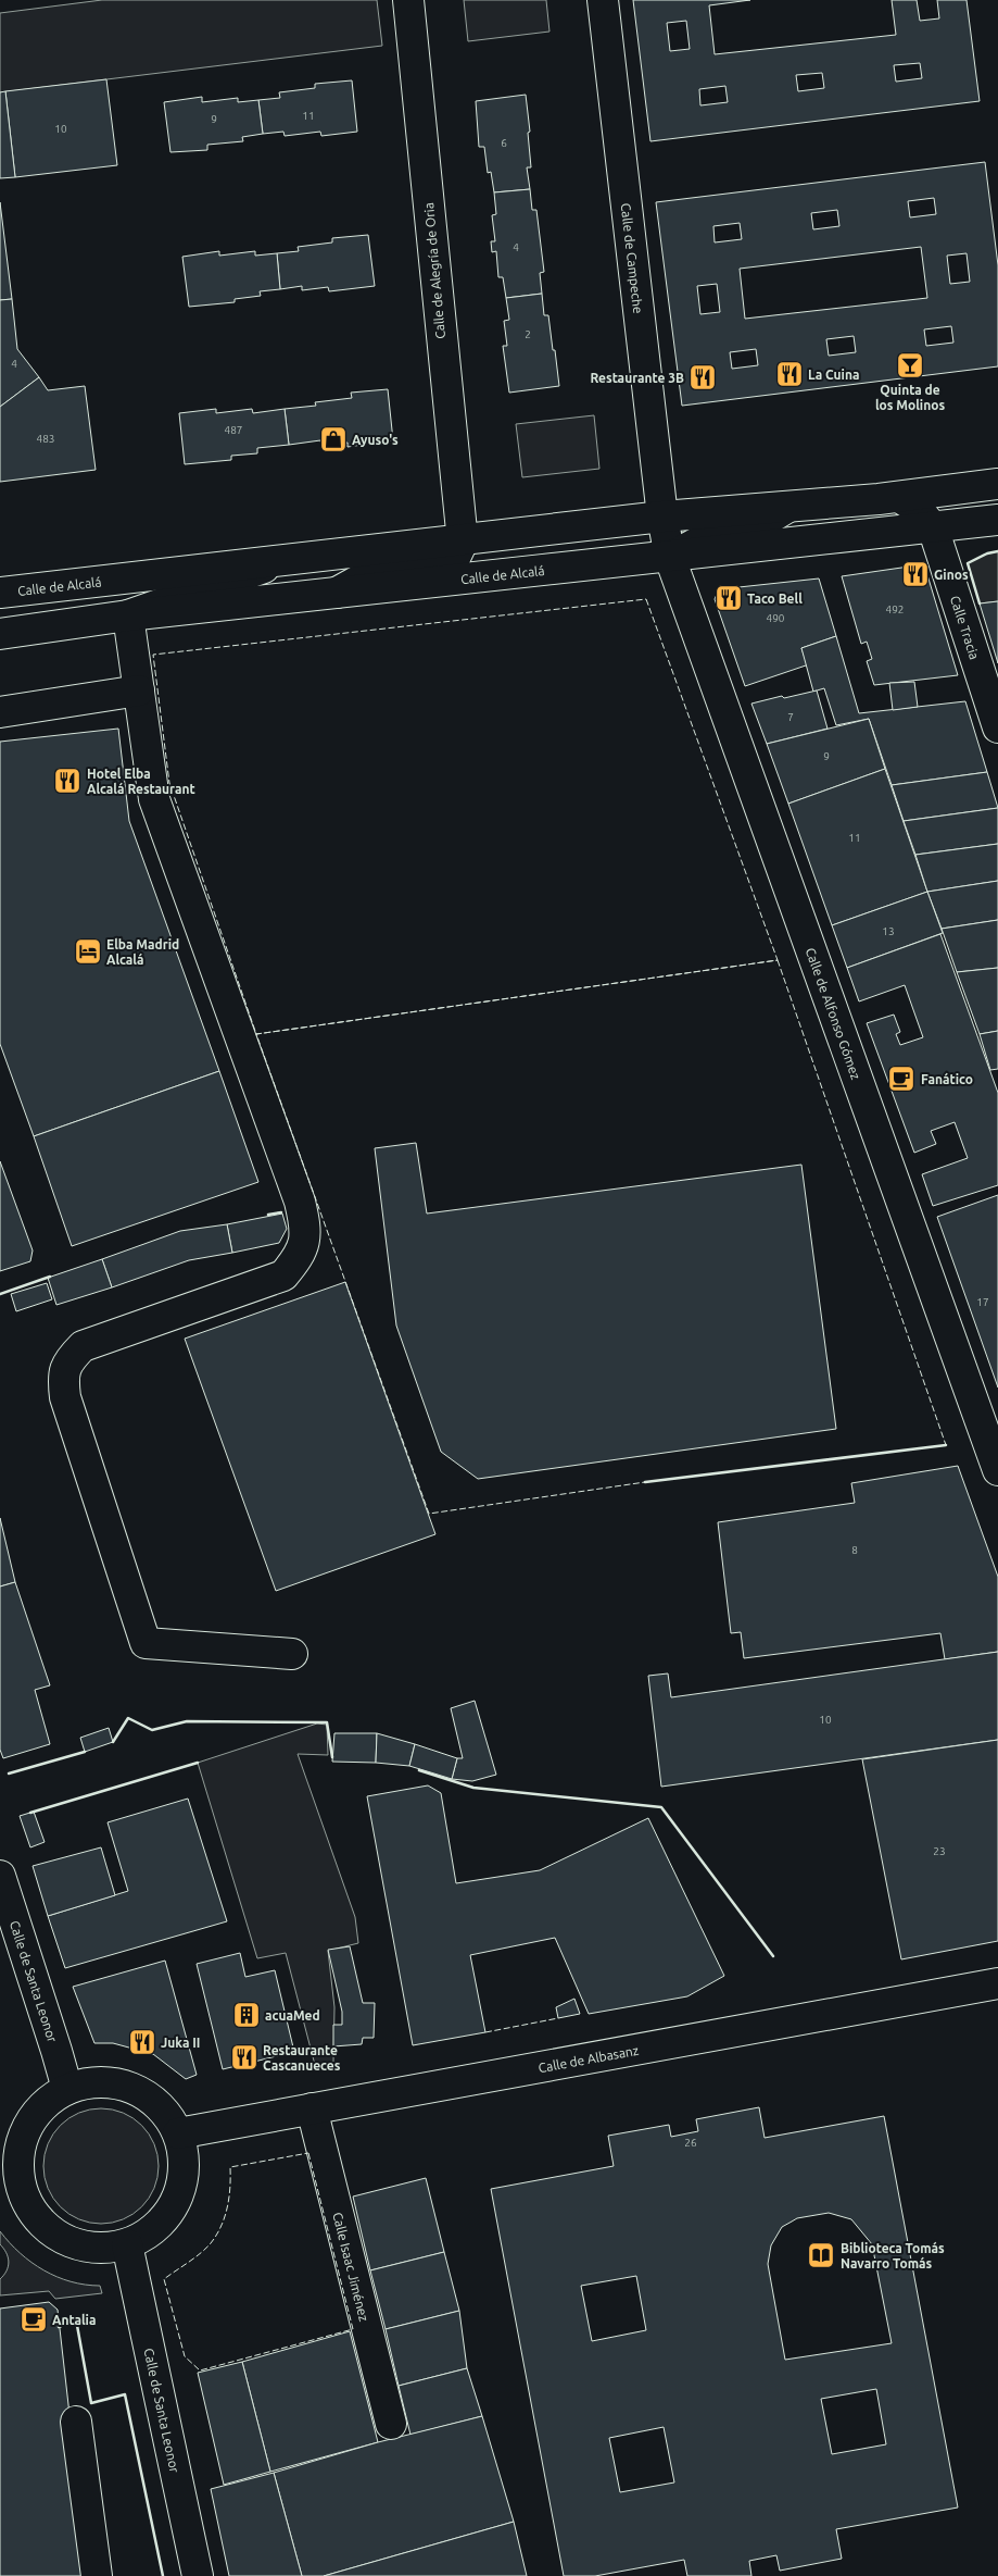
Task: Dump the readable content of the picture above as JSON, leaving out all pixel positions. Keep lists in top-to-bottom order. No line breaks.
{"streets":{"street":["Calle de Campeche","Calle de Alegría de Oria","Calle de Alcalá","Calle Tracia","Calle de Alfonso Gómez","Calle de Santa Leonor","Calle de Albasanz","Calle Isaac Jiménez"]},"crossings":[["Calle de Campeche","Calle de Alcalá"],["Calle de Alegría de Oria","Calle de Alcalá"],["Calle de Alcalá","Calle Tracia"],["Calle de Alcalá","Calle de Alfonso Gómez"],["Calle de Santa Leonor","Calle de Albasanz"],["Calle de Albasanz","Calle Isaac Jiménez"]],"places":{"bar":["Quinta de los Molinos"],"restaurant":["La Cuina","Restaurante 3B","Ginos","Taco Bell","Hotel Elba Alcalá Restaurant","Juka II","Restaurante Cascanueces"],"shop":["Ayuso's"],"hotel":["Elba Madrid Alcalá"],"cafe":["Fanático","Antalia"],"building":["acuaMed"],"library":["Biblioteca Tomás Navarro Tomás"]},"house_numbers":["11","9","10","6","4","2","4","487","483","492","490","7","9","11","13","17","8","10","23","26"]}
